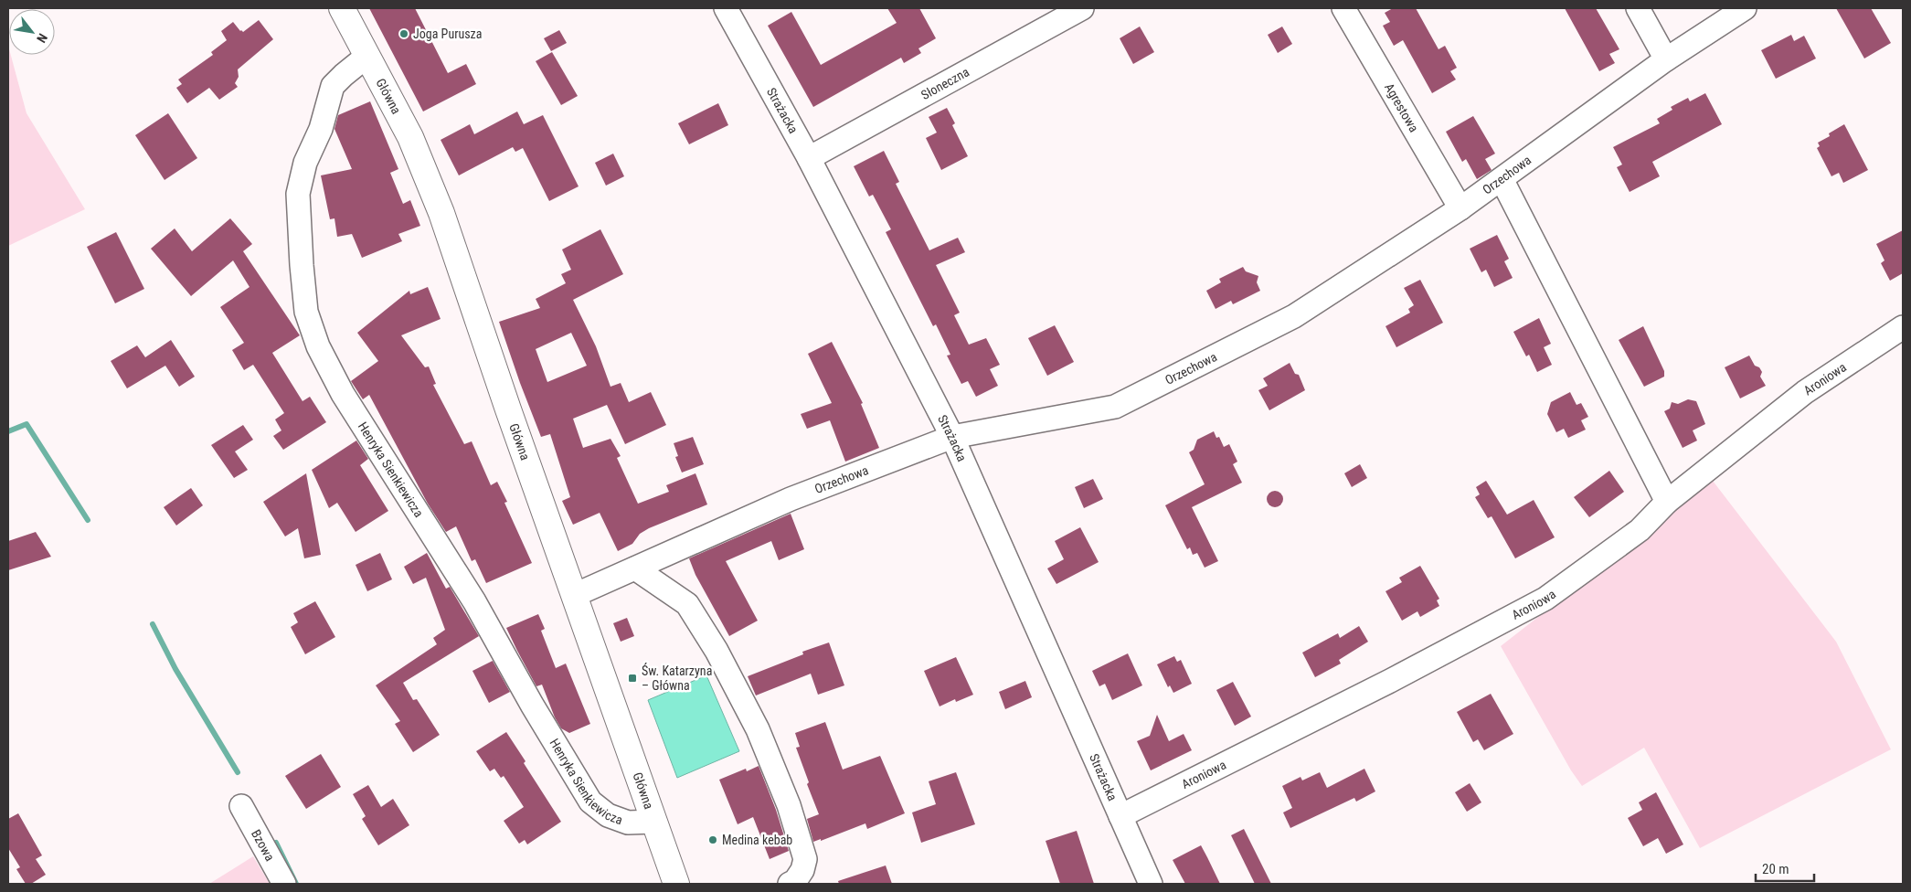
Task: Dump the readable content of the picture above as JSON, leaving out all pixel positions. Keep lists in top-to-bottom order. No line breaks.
{"streets":{"street":["Słoneczna","Główna","Agrestowa","Strażacka","Orzechowa","Aroniowa","Henryka Sienkiewicza","Bzowa"]},"crossings":[["Słoneczna","Strażacka"],["Główna","Orzechowa"],["Główna","Henryka Sienkiewicza"],["Agrestowa","Orzechowa"],["Strażacka","Orzechowa"],["Strażacka","Aroniowa"]],"places":{"other":["Joga Purusza","Medina kebab"],"transit":["Św. Katarzyna – Główna"]},"scale_bar":"20 m","north":"bottom right"}
